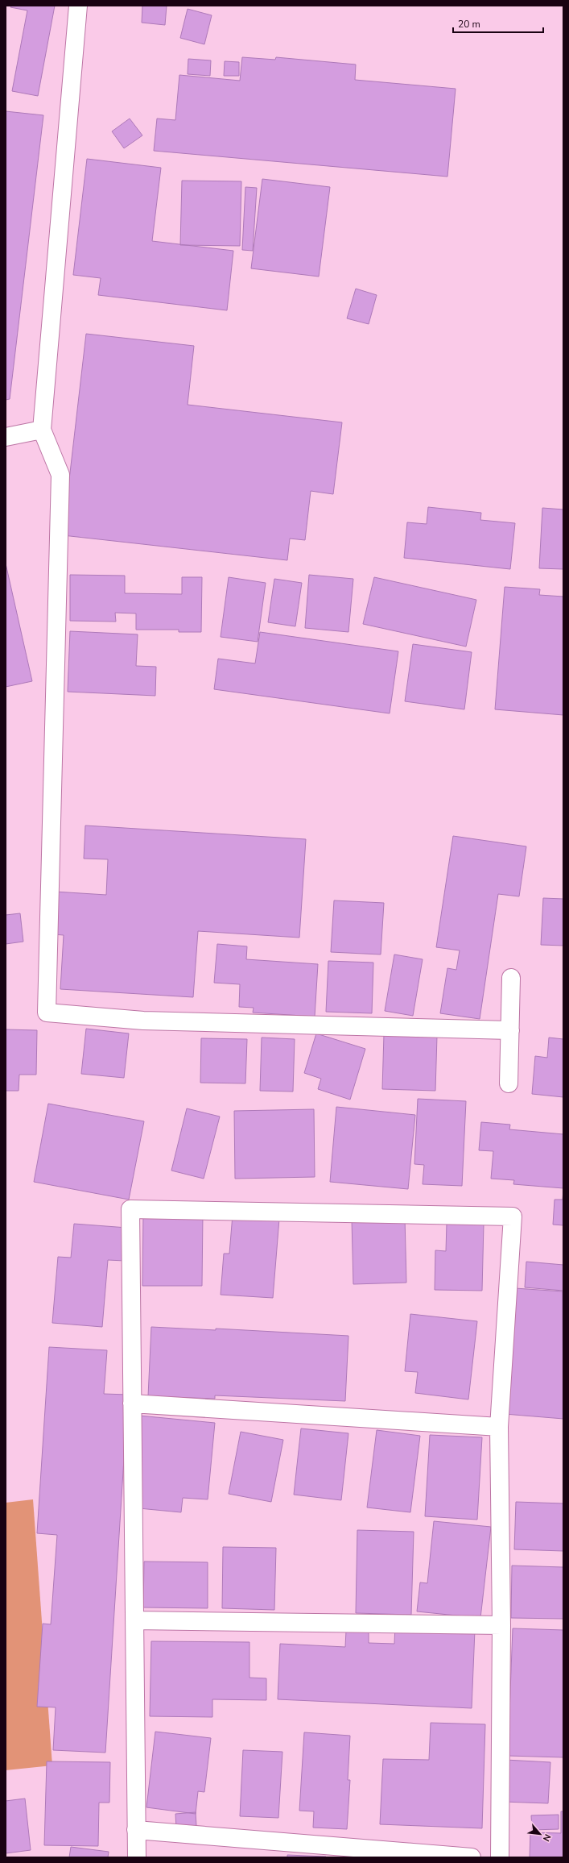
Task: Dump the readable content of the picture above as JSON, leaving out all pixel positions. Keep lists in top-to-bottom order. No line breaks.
{"scale_bar":"20 m","north":"bottom right"}
